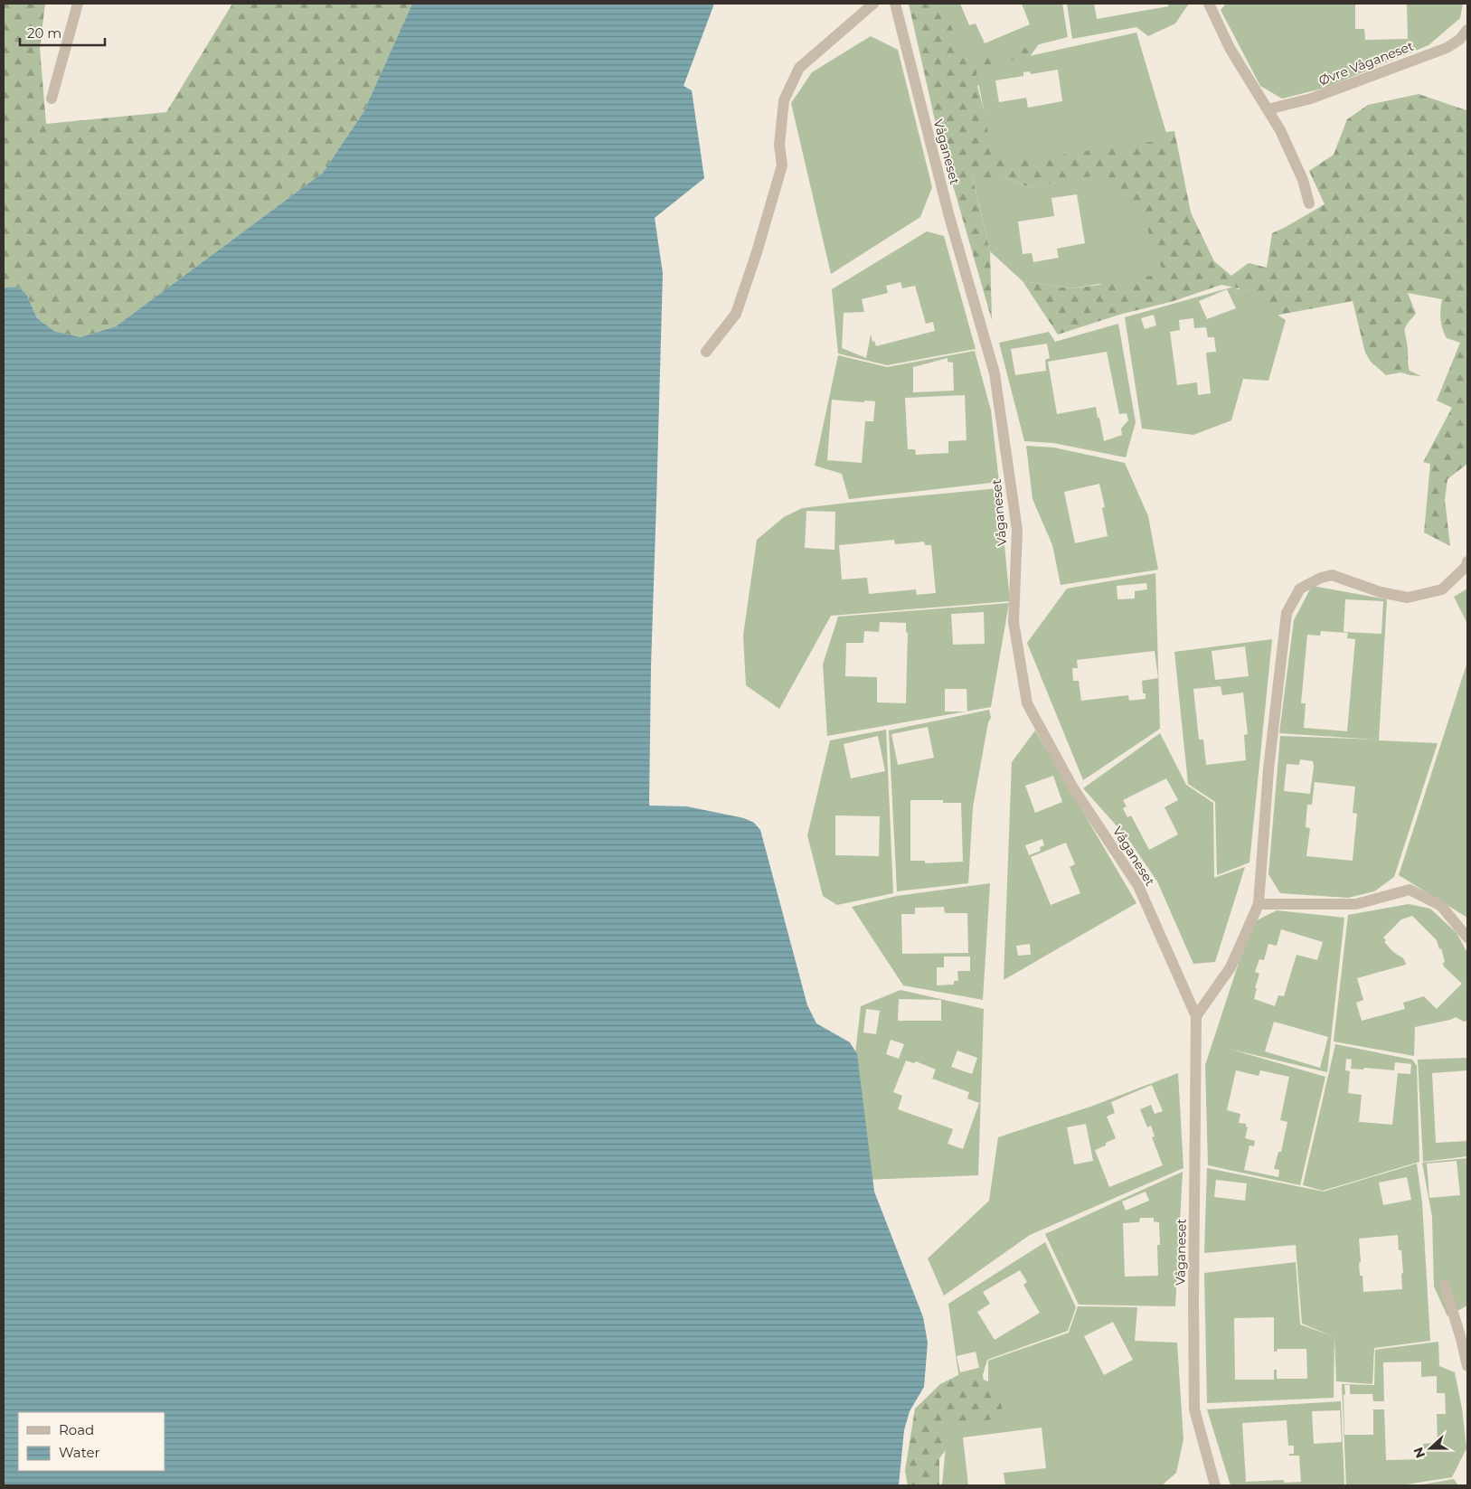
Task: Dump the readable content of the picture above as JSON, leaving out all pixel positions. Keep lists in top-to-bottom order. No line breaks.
{"streets":{"street":["Øvre Våganeset","Våganeset"]},"legend":["Road","Water"],"scale_bar":"20 m","north":"left"}
